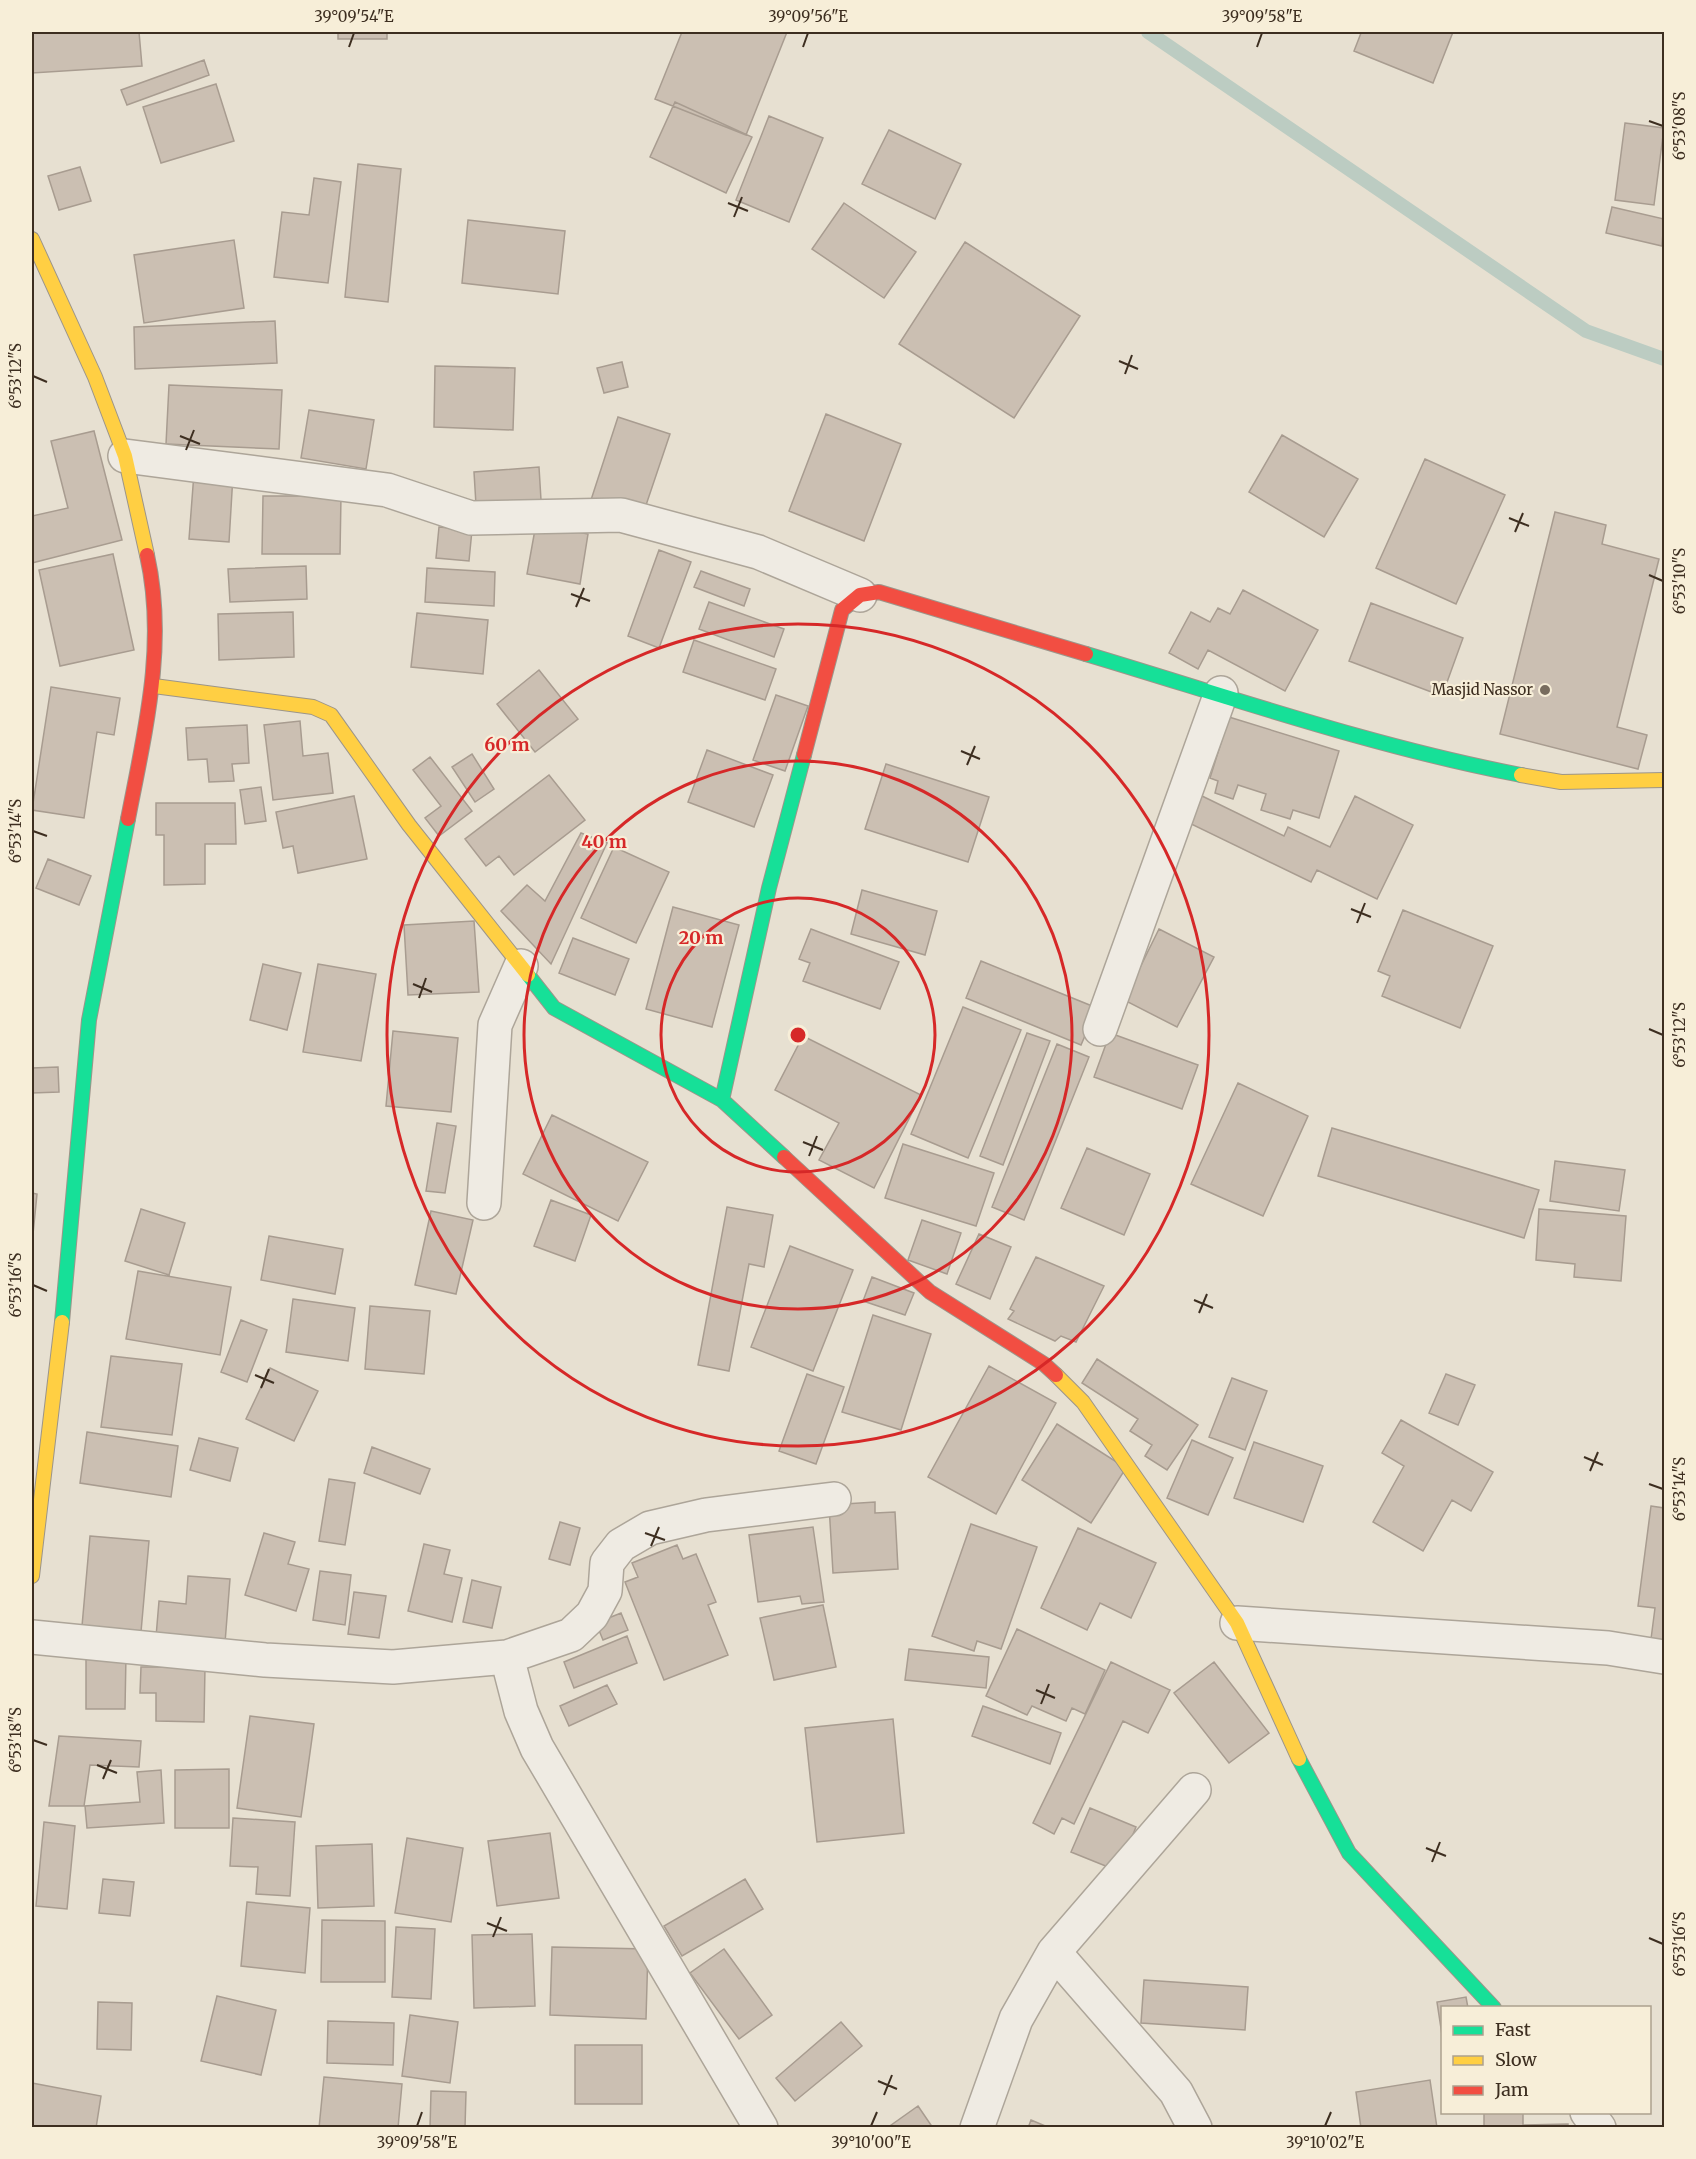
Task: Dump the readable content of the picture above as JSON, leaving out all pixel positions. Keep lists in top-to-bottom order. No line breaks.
{"places":["Masjid Nassor"],"legend":["Fast","Slow","Jam"],"coordinates":["39°09'54\"E","39°09'56\"E","39°09'58\"E","6°53'08\"S","6°53'12\"S","6°53'10\"S","6°53'14\"S","6°53'16\"S","6°53'18\"S","39°10'00\"E","39°10'02\"E"],"rings":["60 m","40 m","20 m"]}
